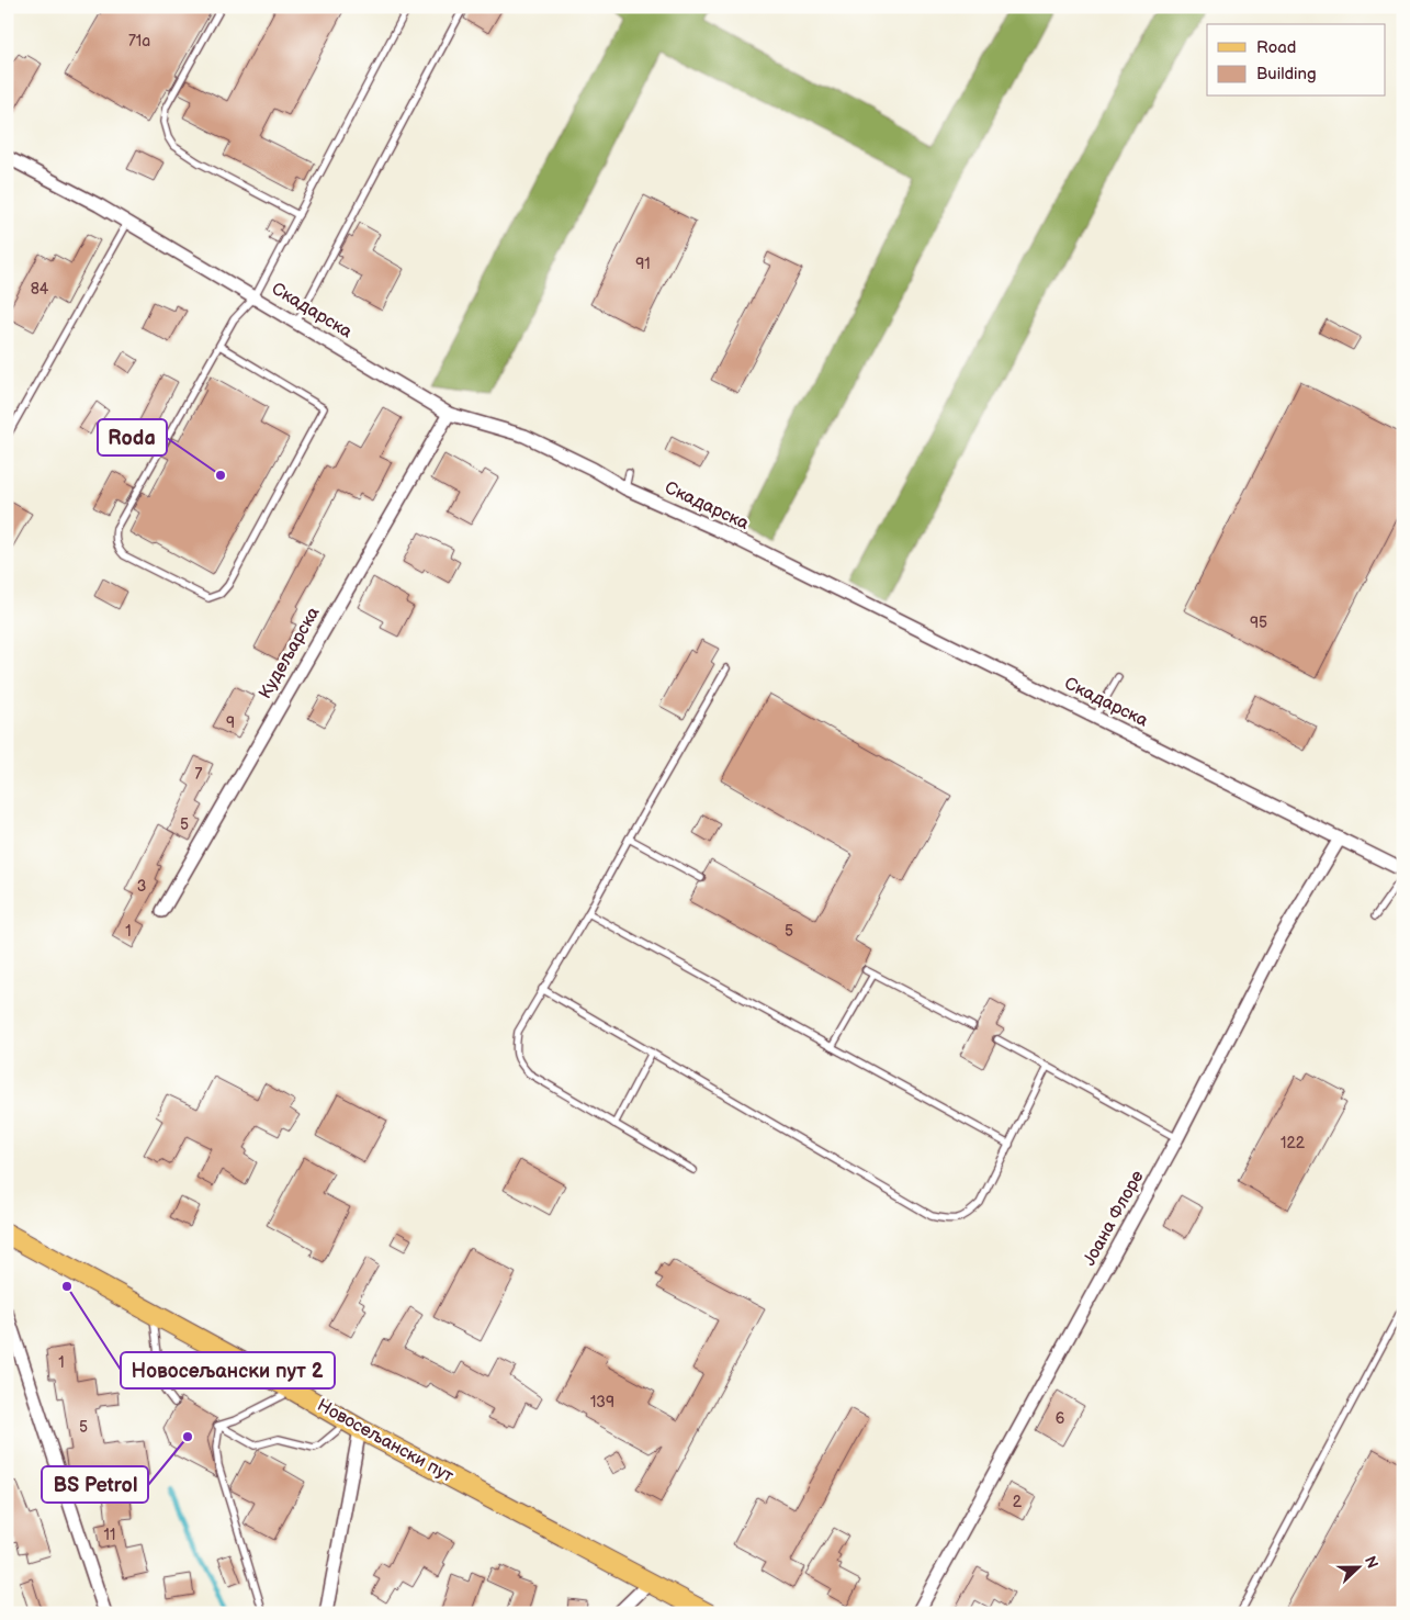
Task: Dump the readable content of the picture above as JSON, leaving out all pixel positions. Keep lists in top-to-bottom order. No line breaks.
{"streets":{"main road":["Новосељански пут"],"street":["Скадарска","Кудељарска","Јоана Флоре"]},"crossings":[["Скадарска","Кудељарска"],["Скадарска","Јоана Флоре"]],"places":["Roda","Новосељански пут 2","BS Petrol"],"house_numbers":["71a","91","84","95","9","7","5","3","1","5","122","1","139","6","5","2","11"],"legend":["Road","Building"],"north":"right"}
